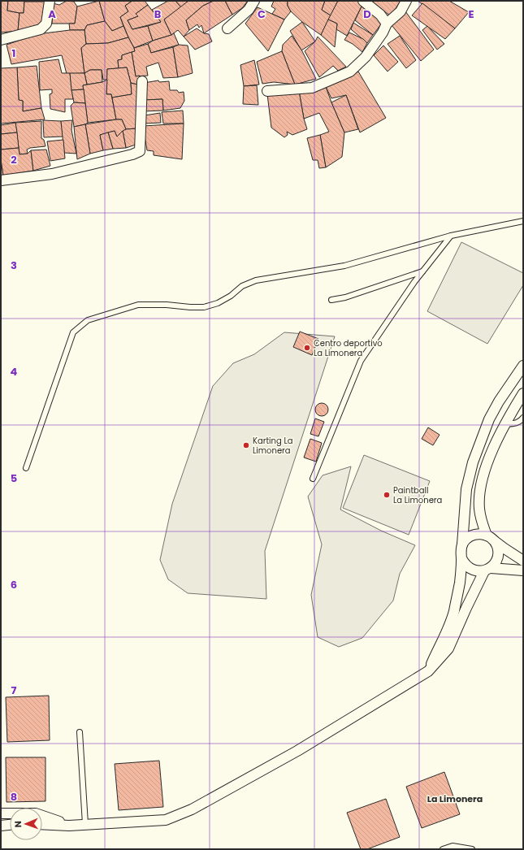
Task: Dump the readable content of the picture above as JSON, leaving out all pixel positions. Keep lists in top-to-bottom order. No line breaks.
{"districts":["La Limonera"],"places":["Centro deportivo La Limonera","Karting La Limonera","Paintball La Limonera"],"north":"left","grid":{"columns":["A","B","C","D","E"],"rows":["1","2","3","4","5","6","7","8"]}}
